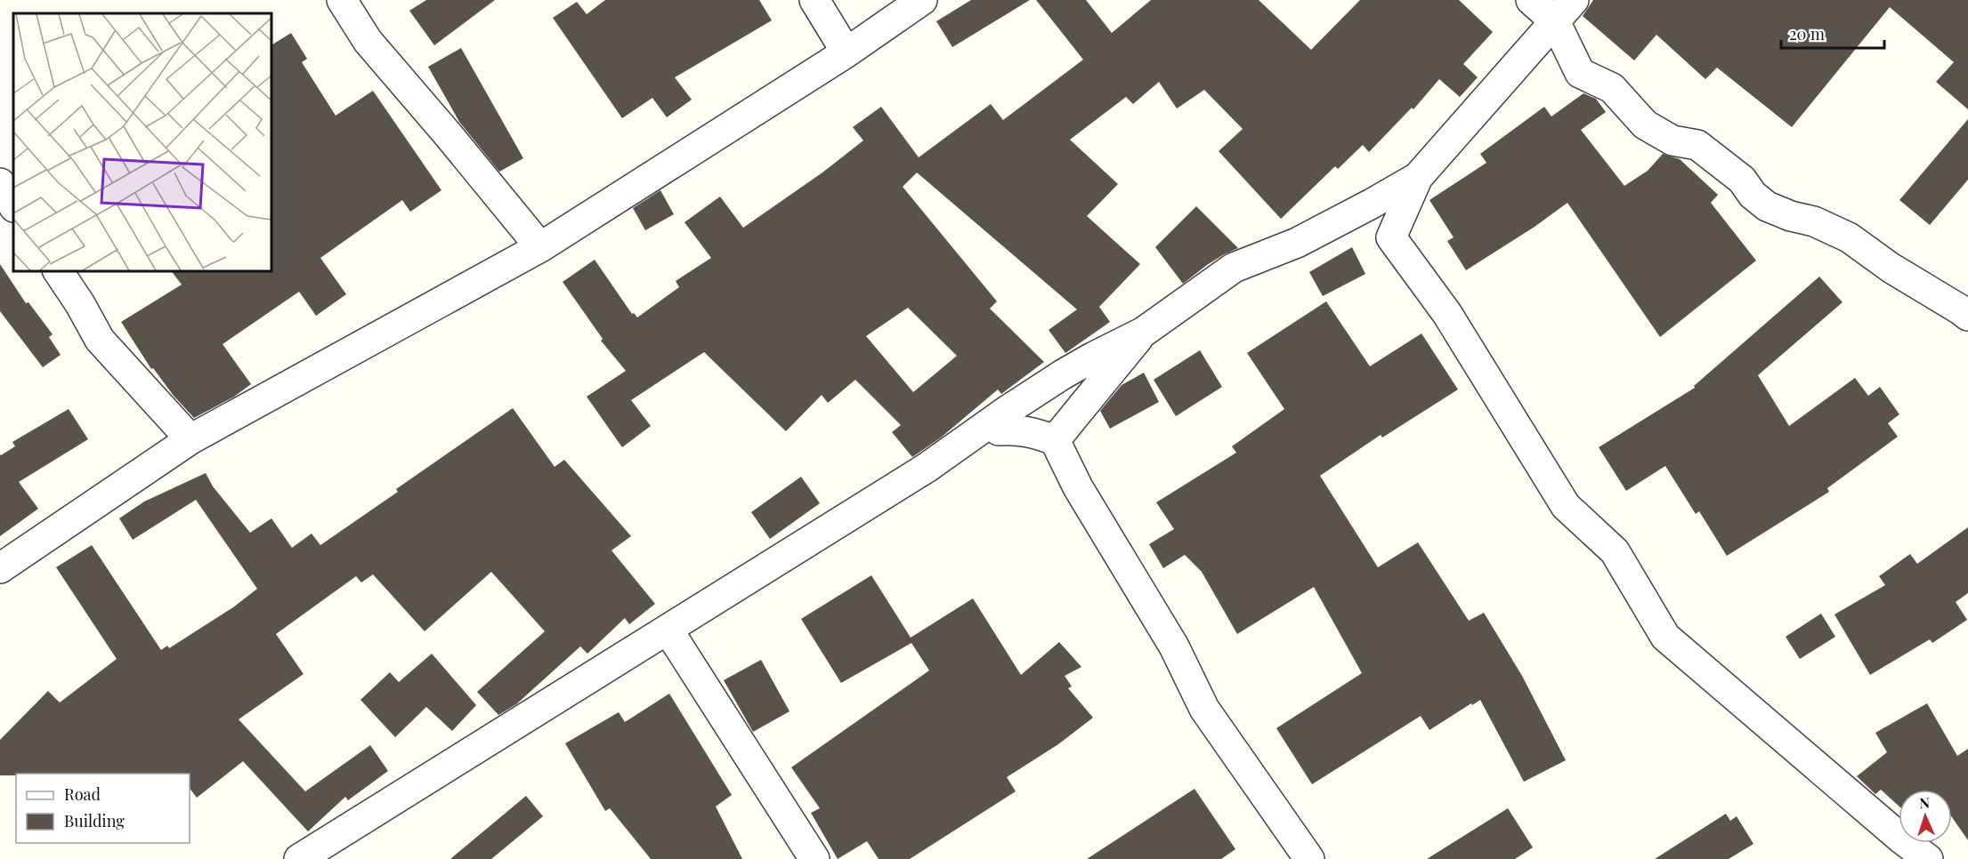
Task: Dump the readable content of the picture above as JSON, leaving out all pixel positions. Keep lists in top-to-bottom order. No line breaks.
{"legend":["Road","Building"],"scale_bar":"20 m","north":"top"}
